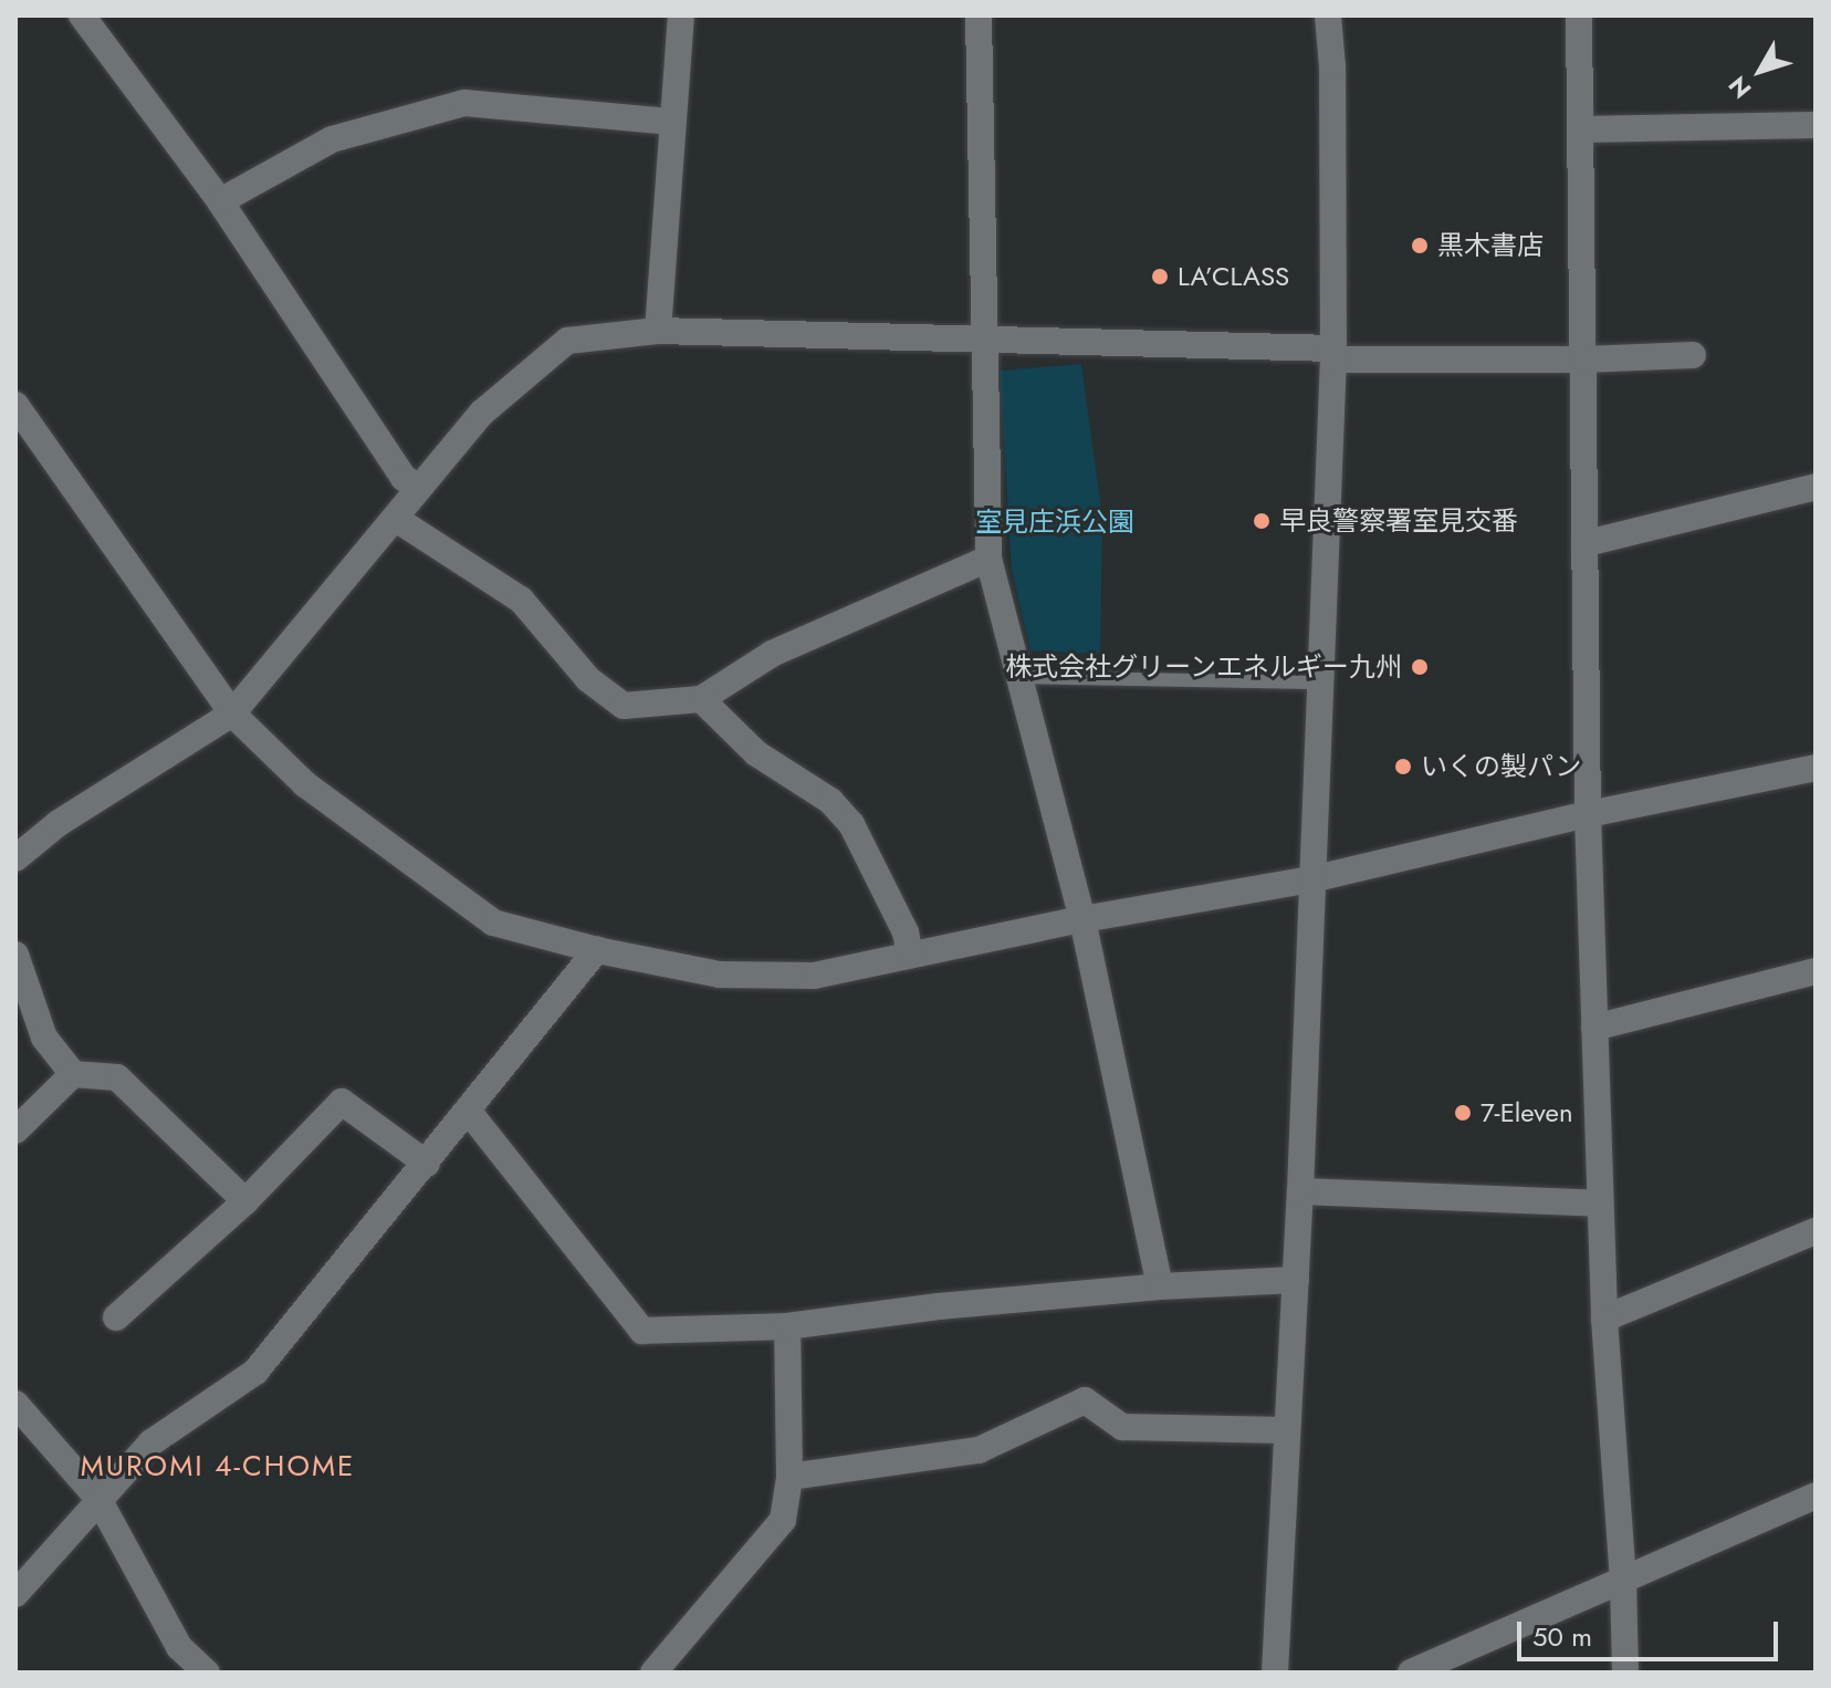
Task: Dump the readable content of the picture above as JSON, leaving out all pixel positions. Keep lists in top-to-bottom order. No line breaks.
{"districts":["MUROMI 4-CHOME"],"parks":["室見庄浜公園"],"places":["黒木書店","LA’CLASS","早良警察署室見交番","株式会社グリーンエネルギー九州","いくの製パン","7-Eleven"],"scale_bar":"50 m","north":"bottom left"}
